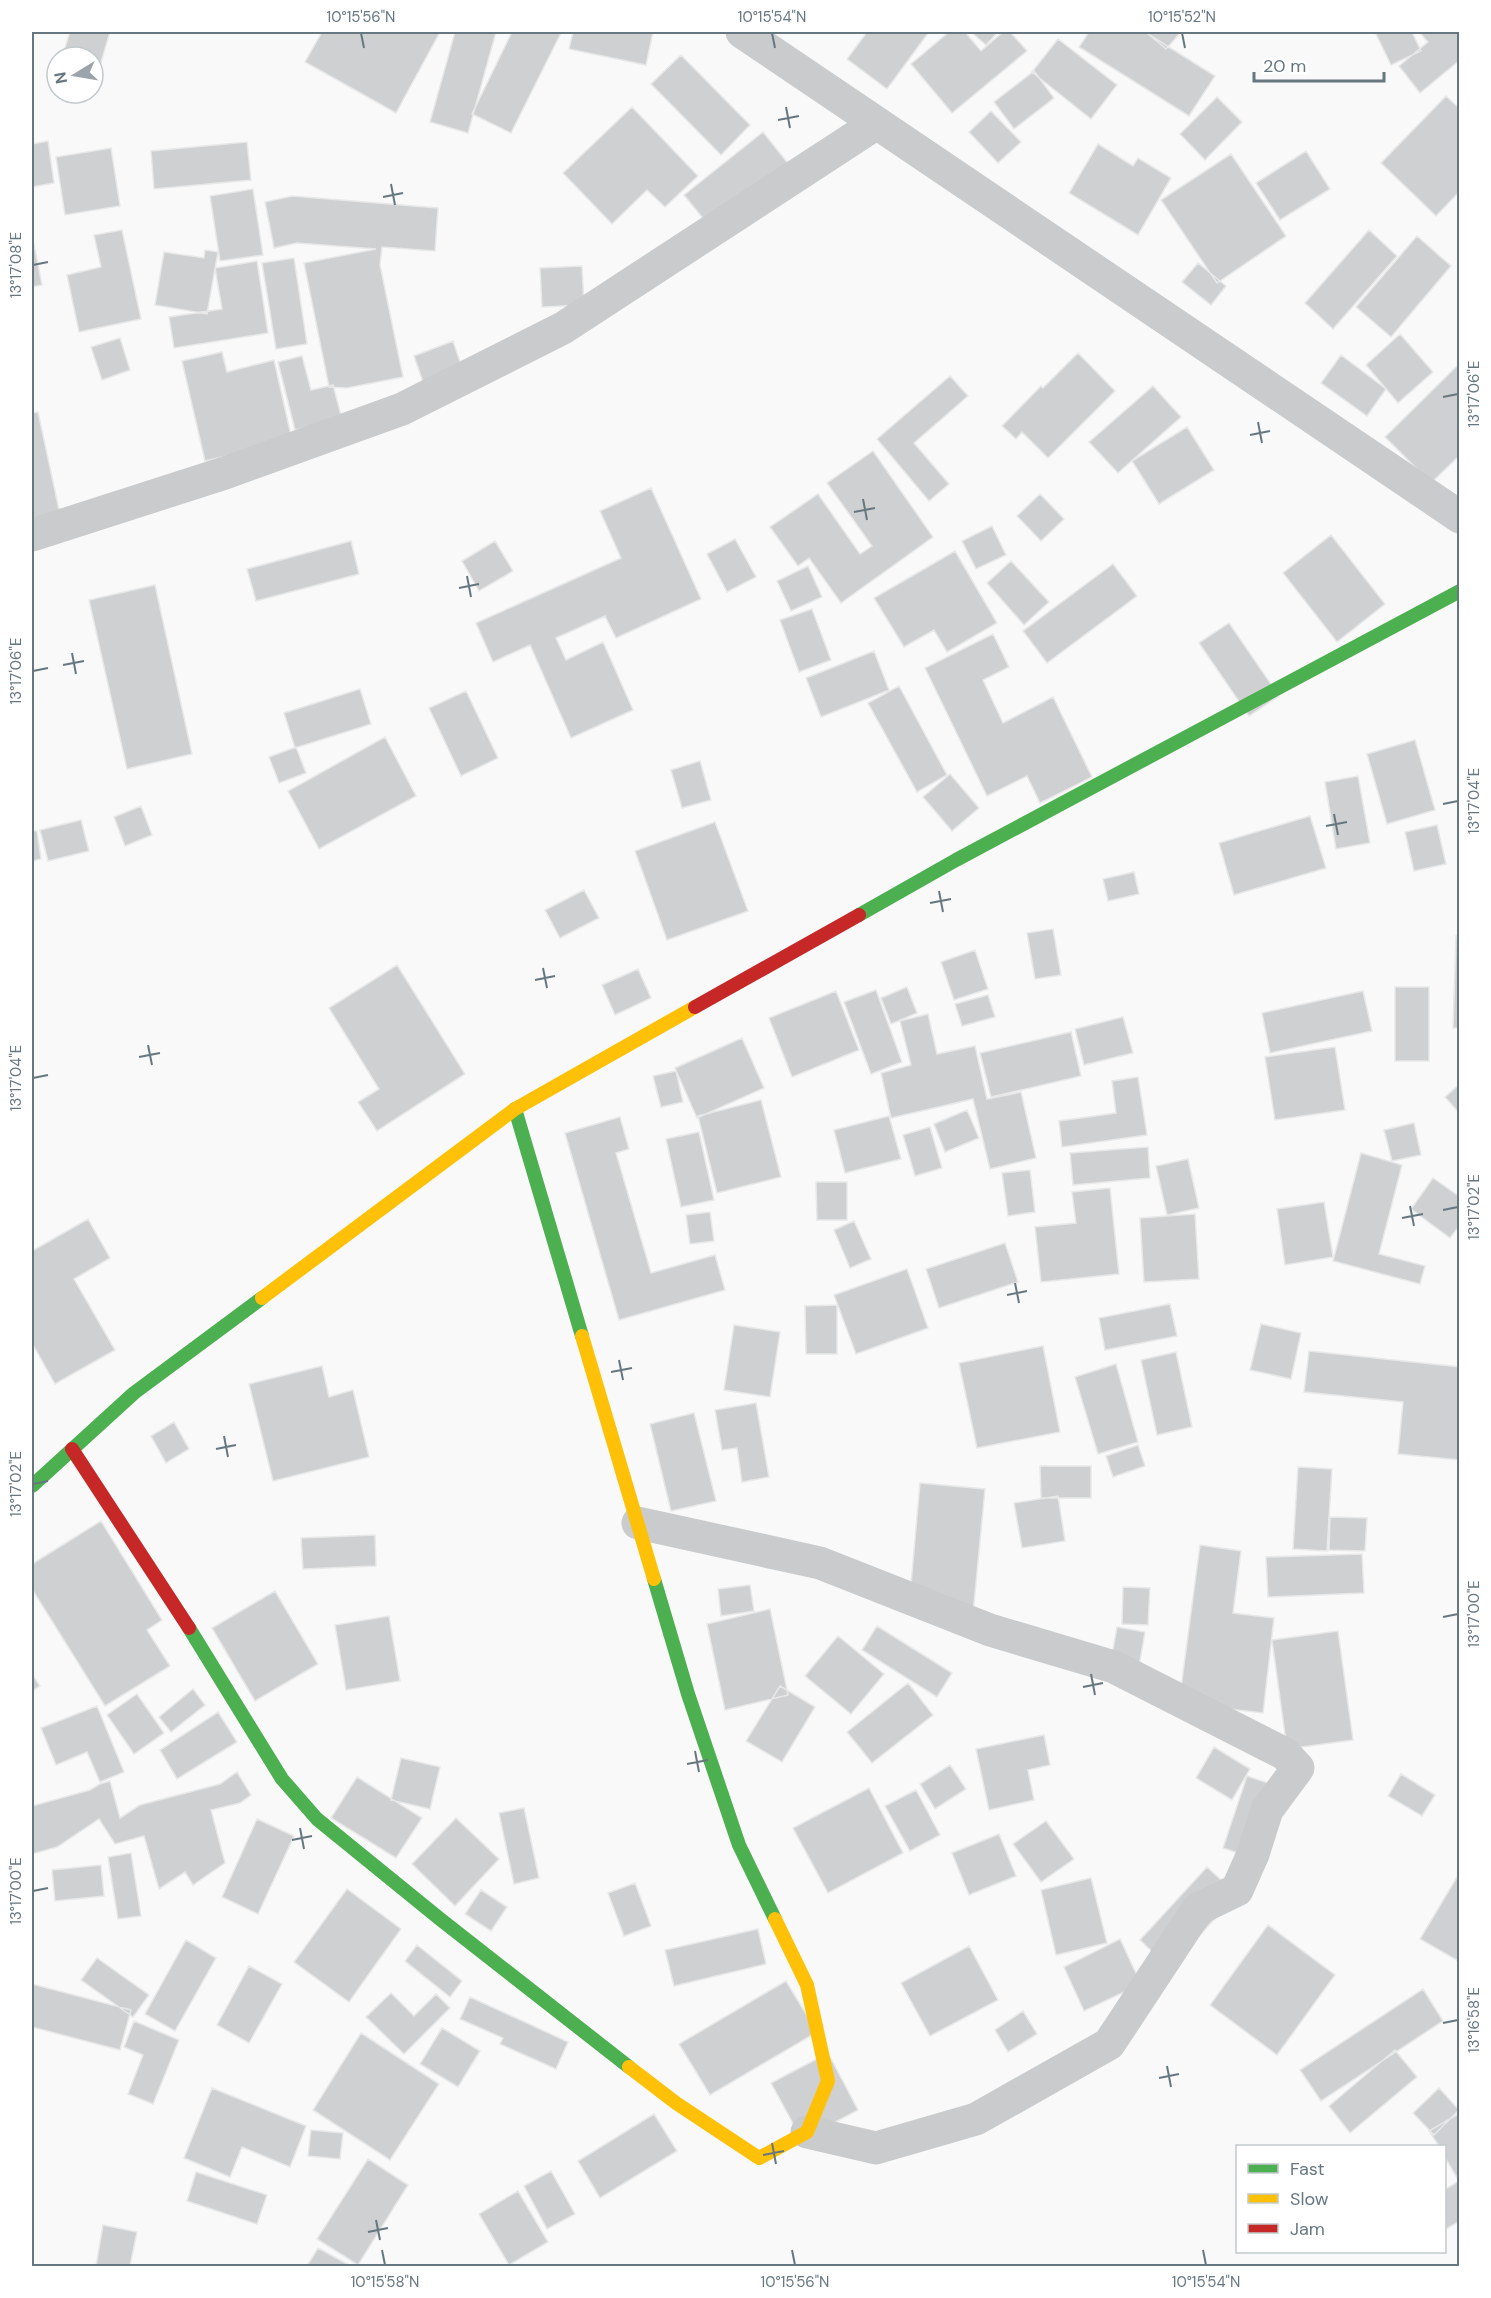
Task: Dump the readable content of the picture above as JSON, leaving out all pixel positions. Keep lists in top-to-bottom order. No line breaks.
{"legend":["Fast","Slow","Jam"],"scale_bar":"20 m","north":"left","coordinates":["10°15'56\"N","10°15'54\"N","10°15'52\"N","13°17'08\"E","13°17'06\"E","13°17'04\"E","13°17'02\"E","13°17'00\"E","13°16'58\"E","10°15'58\"N"]}
